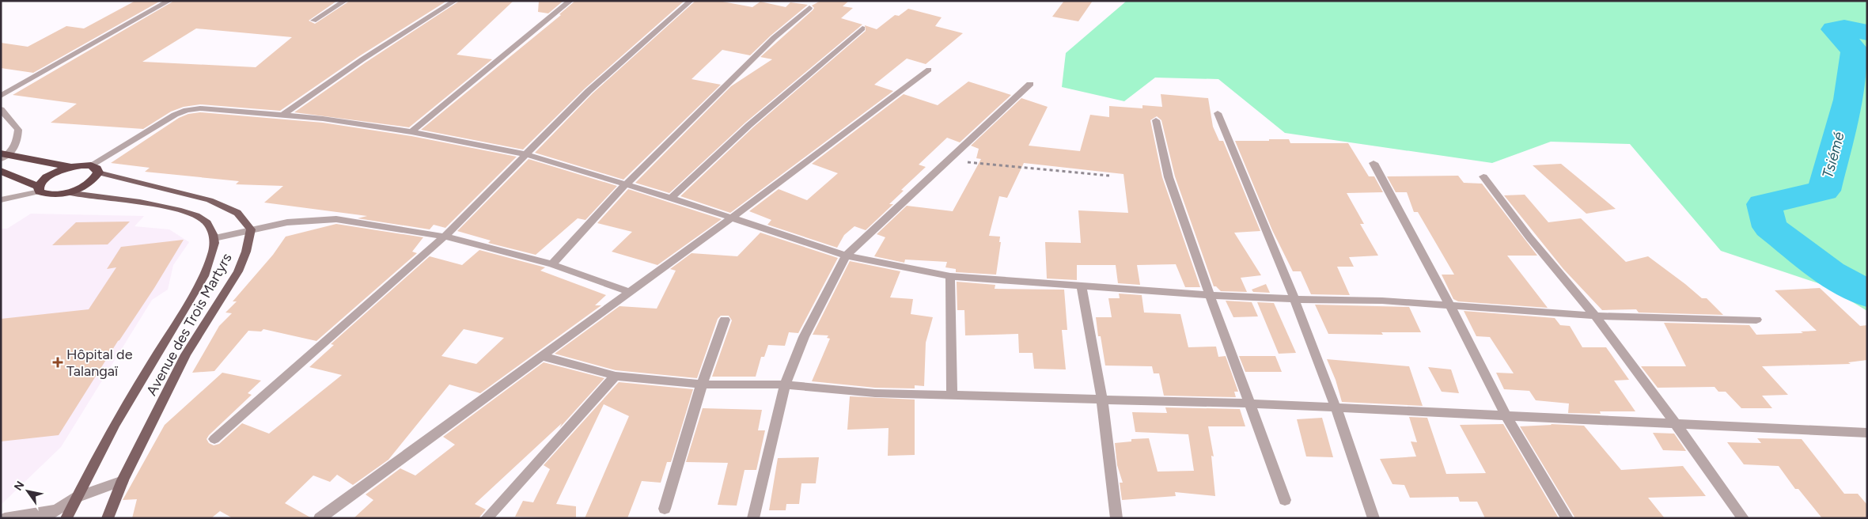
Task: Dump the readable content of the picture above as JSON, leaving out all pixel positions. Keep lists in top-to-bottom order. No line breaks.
{"streets":{"main road":["Avenue des Trois Martyrs"]},"water":["Tsiémé"],"places":{"health":["Hôpital de Talangaï"]},"north":"top left"}
